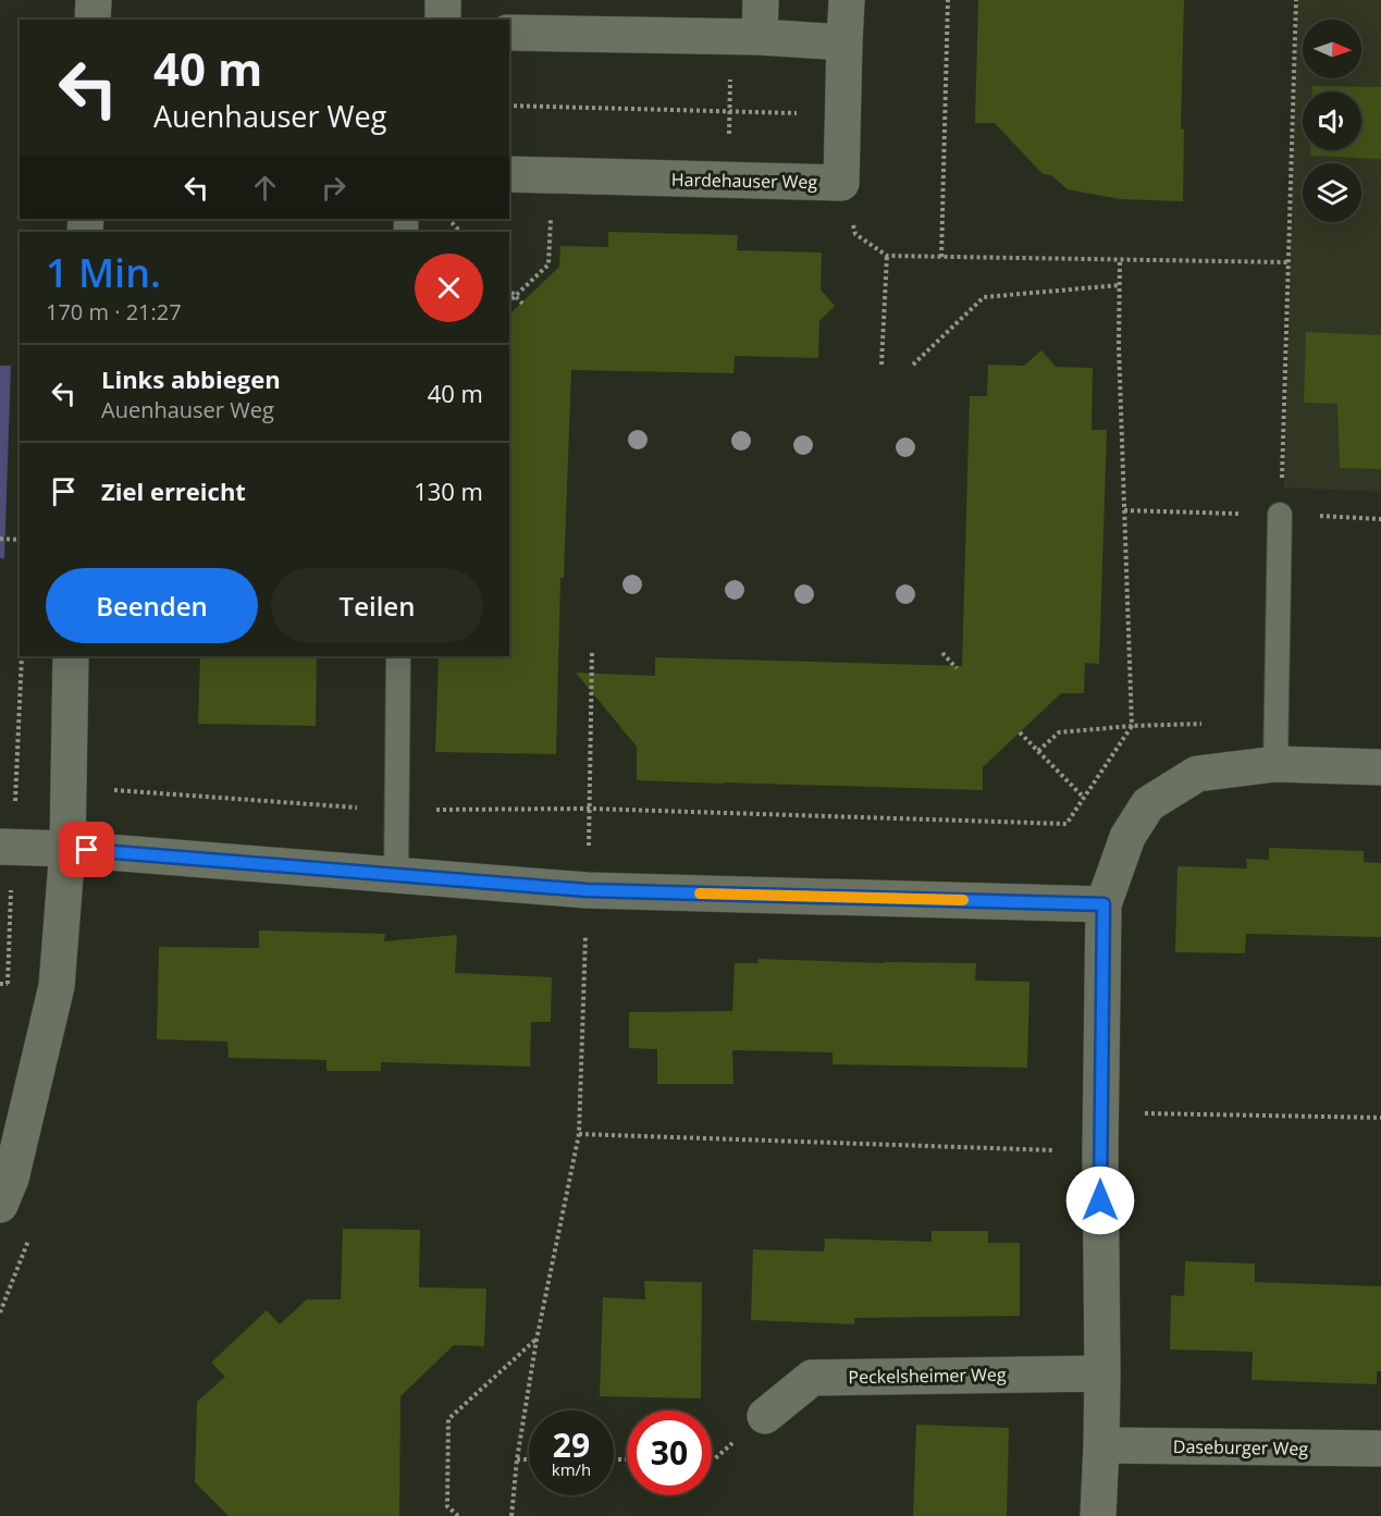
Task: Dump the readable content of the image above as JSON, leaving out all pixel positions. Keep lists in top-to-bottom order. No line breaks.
{"streets":{"street":["Hardehauser Weg","Peckelsheimer Weg","Daseburger Weg"]},"north":"right","page":{"turn":["40 m","Auenhauser Weg"],"heading":["1 Min.","170 m · 21:27"],"list":[{"name":"Links abbiegen","note":"Auenhauser Weg","value":"40 m"},{"name":"Ziel erreicht","value":"130 m"}],"buttons":["Beenden","Teilen"],"speed":"29 km/h","limit":"30"}}
